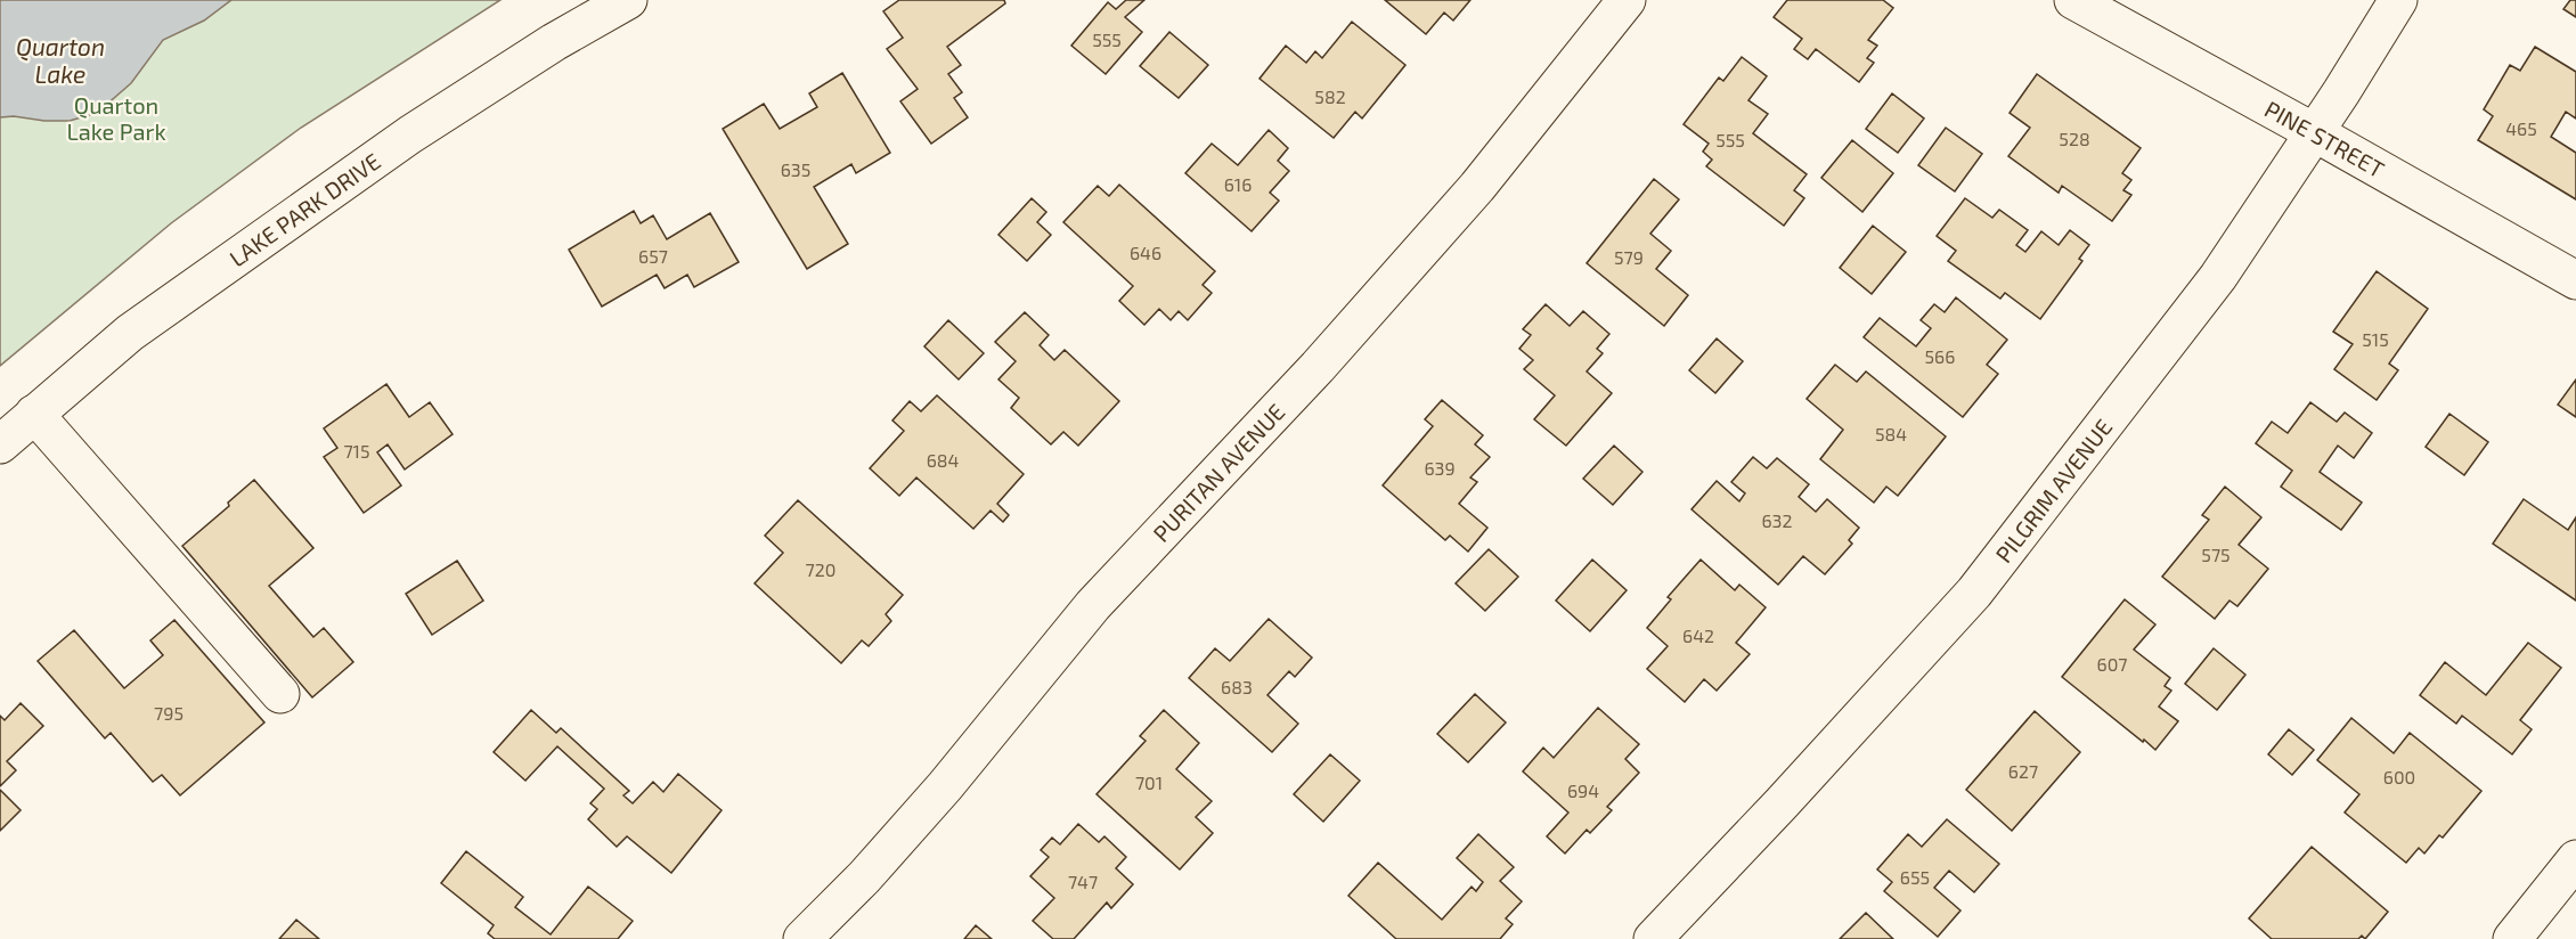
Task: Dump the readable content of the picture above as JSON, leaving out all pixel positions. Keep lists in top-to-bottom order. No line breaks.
{"streets":{"street":["PINE STREET","LAKE PARK DRIVE","PURITAN AVENUE","PILGRIM AVENUE"]},"crossings":[["PINE STREET","PILGRIM AVENUE"]],"water":["Quarton Lake"],"parks":["Quarton Lake Park"],"house_numbers":["555","582","465","528","555","635","616","646","657","579","515","566","584","715","684","639","632","575","720","642","607","683","795","627","600","701","694","655","747"]}
